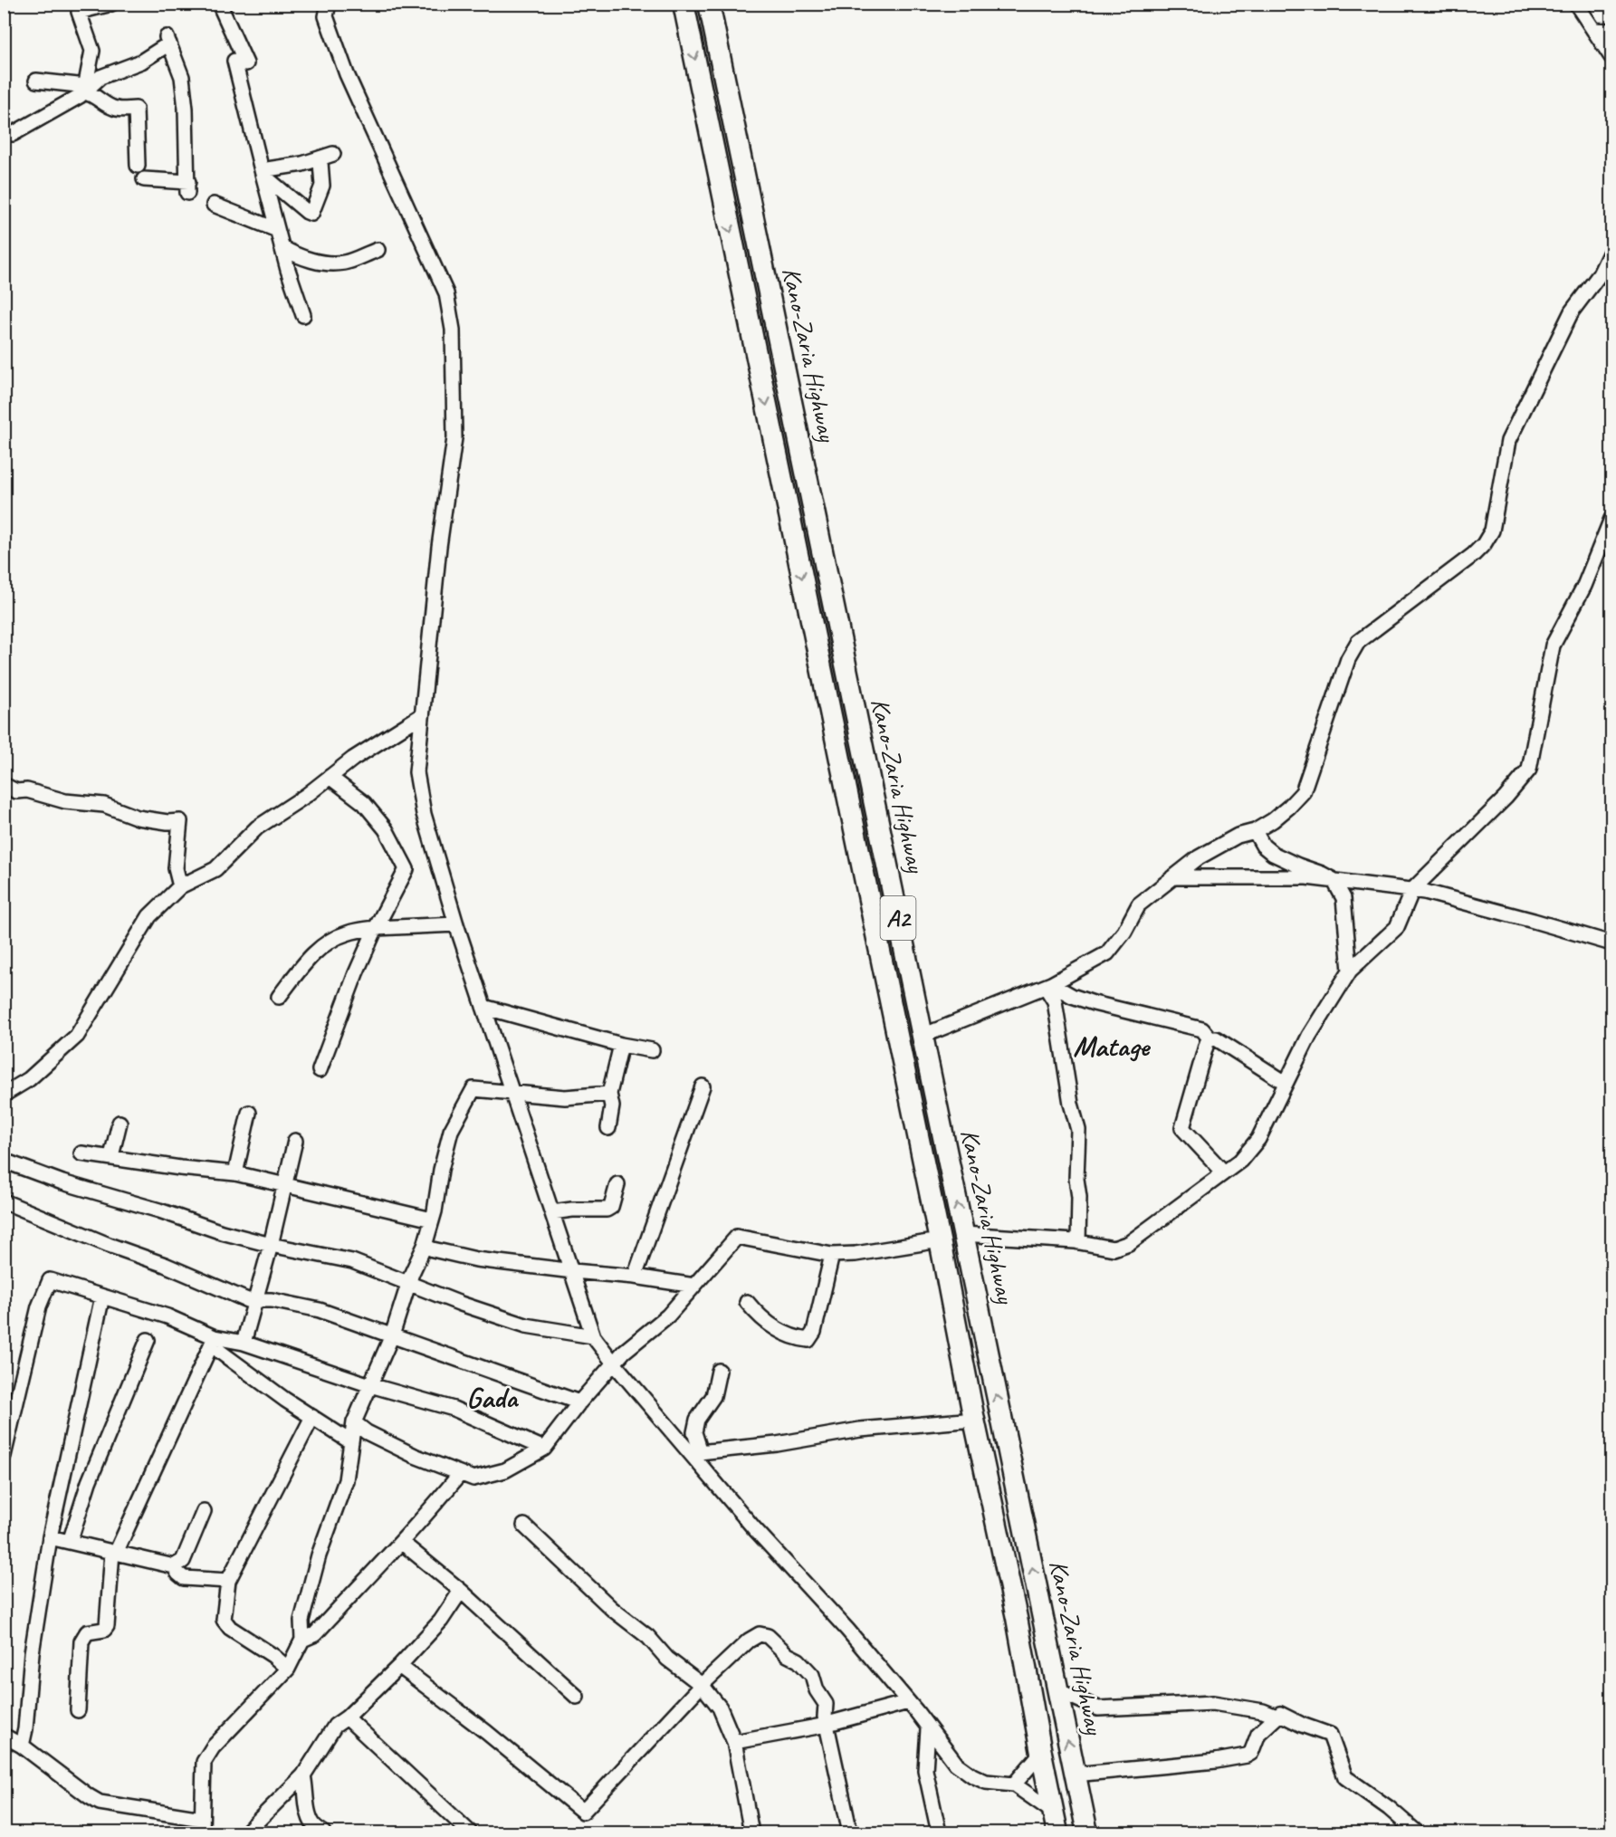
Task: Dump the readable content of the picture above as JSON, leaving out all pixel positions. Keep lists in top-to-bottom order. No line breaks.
{"streets":{"highway":["Kano-Zaria Highway","A2"]},"districts":["Matage","Gada"]}
